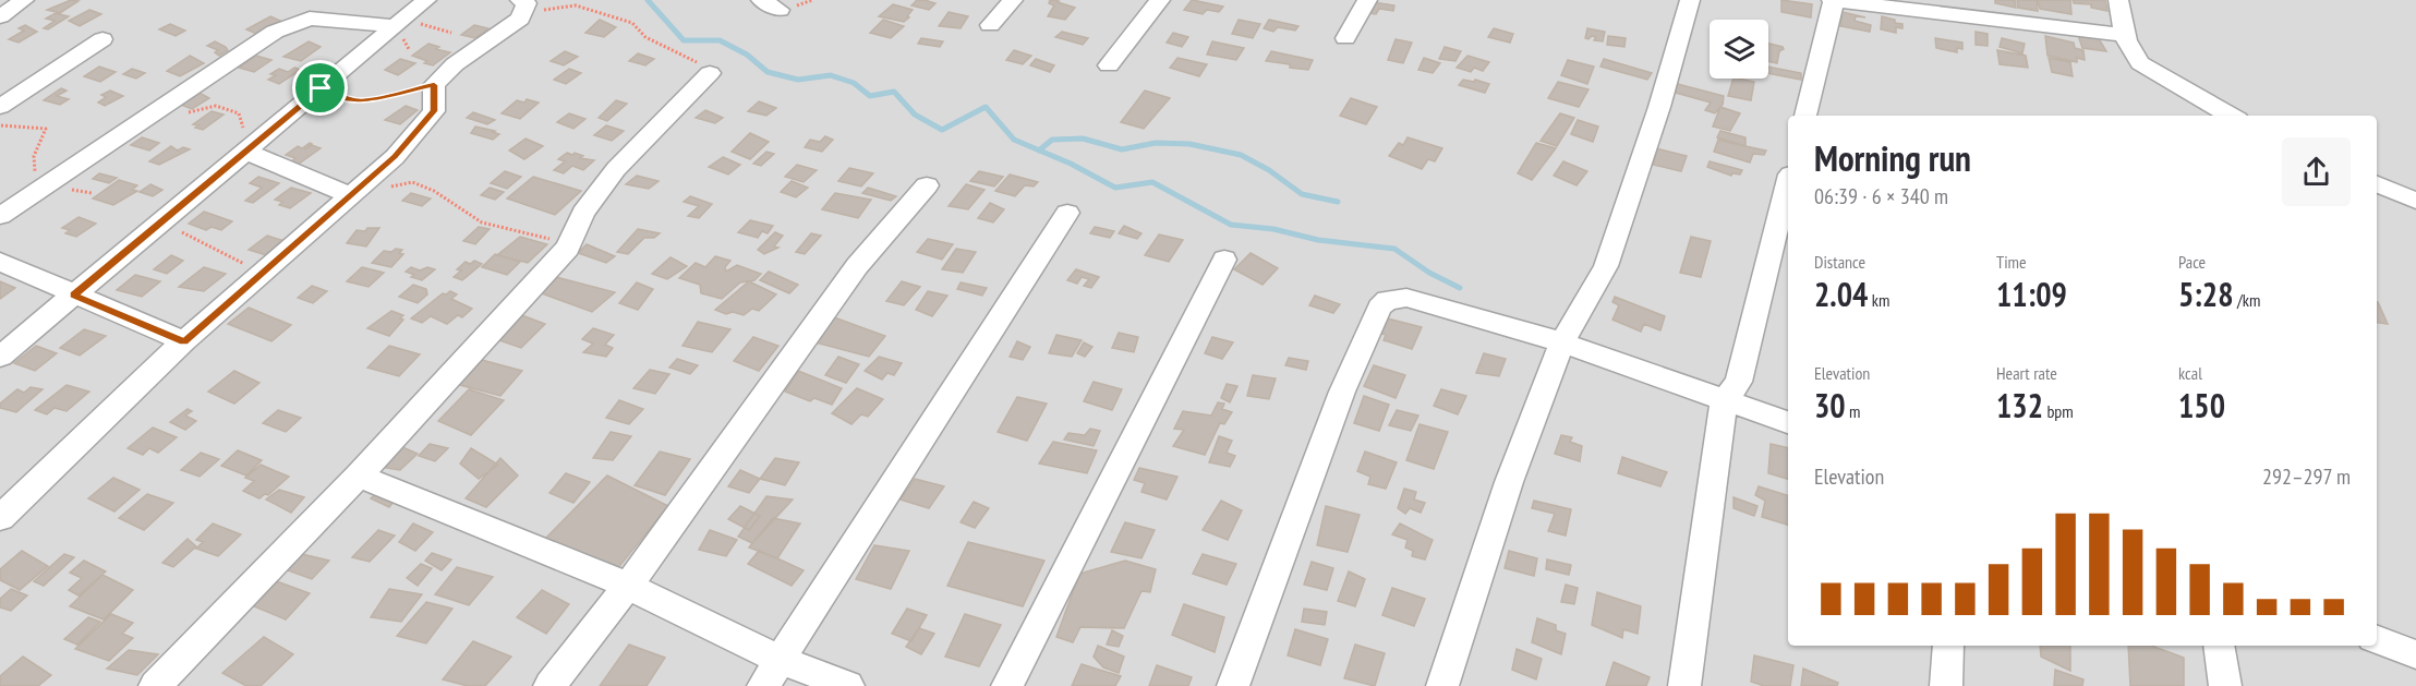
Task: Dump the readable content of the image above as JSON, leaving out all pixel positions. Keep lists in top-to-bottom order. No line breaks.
{"page":{"heading":["Morning run","06:39 · 6 × 340 m"],"stats":[["Distance","2.04 km"],["Time","11:09"],["Pace","5:28 /km"],["Elevation","30 m"],["Heart rate","132 bpm"],["kcal","150"]],"chart":["Elevation","292–297 m"]}}
